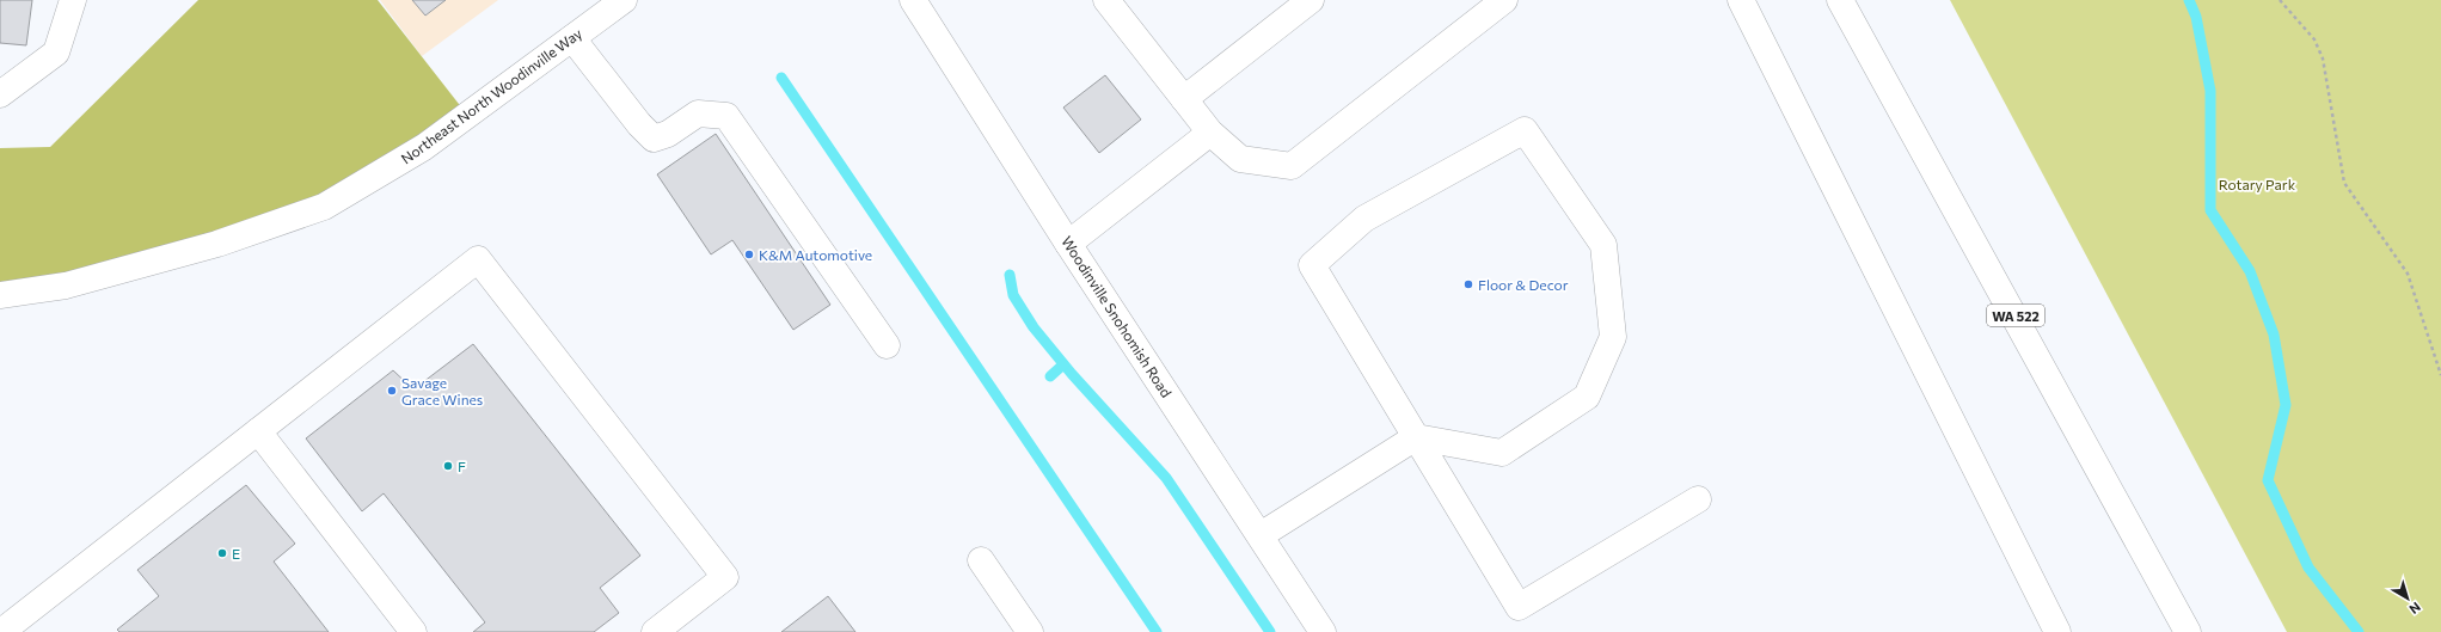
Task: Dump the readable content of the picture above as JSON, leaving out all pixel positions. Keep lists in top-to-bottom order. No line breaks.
{"streets":{"main road":["Northeast North Woodinville Way","WA 522","Woodinville Snohomish Road"]},"parks":["Rotary Park"],"places":["K&M Automotive","Floor & Decor","Savage Grace Wines","F","E"],"north":"bottom right"}
